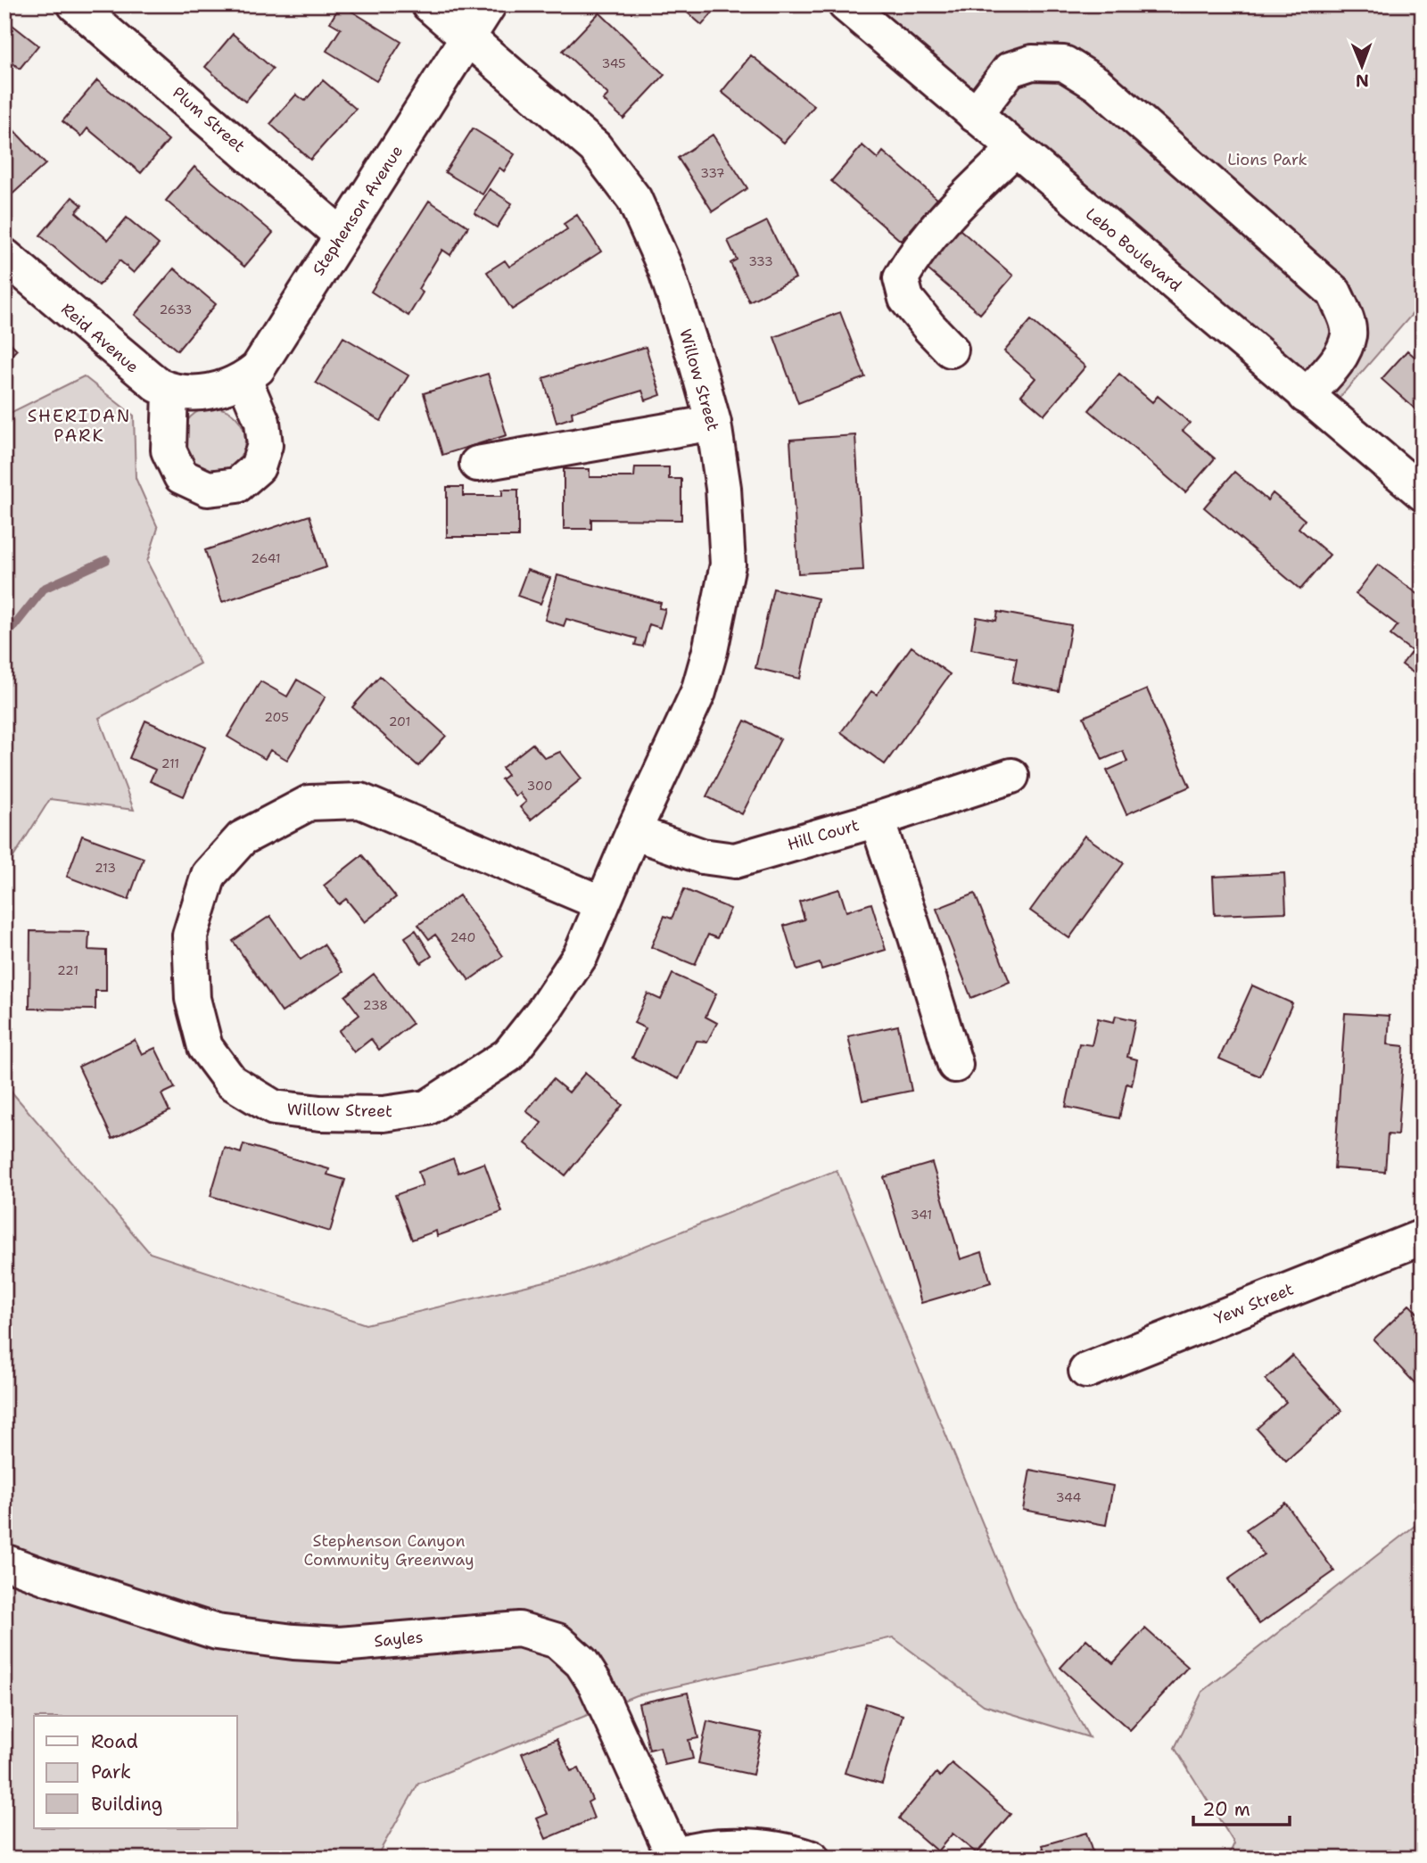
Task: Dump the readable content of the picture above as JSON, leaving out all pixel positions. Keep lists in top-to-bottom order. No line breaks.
{"streets":{"street":["Plum Street","Stephenson Avenue","Lebo Boulevard","Reid Avenue","Willow Street","Hill Court","Yew Street","Sayles"]},"crossings":[["Plum Street","Stephenson Avenue"],["Stephenson Avenue","Reid Avenue"],["Stephenson Avenue","Willow Street"],["Willow Street","Hill Court"]],"districts":["SHERIDAN PARK"],"parks":["Lions Park","Stephenson Canyon Community Greenway"],"house_numbers":["345","337","333","2633","2641","205","201","211","300","213","240","221","238","341","344"],"legend":["Road","Park","Building"],"scale_bar":"20 m","north":"bottom"}
